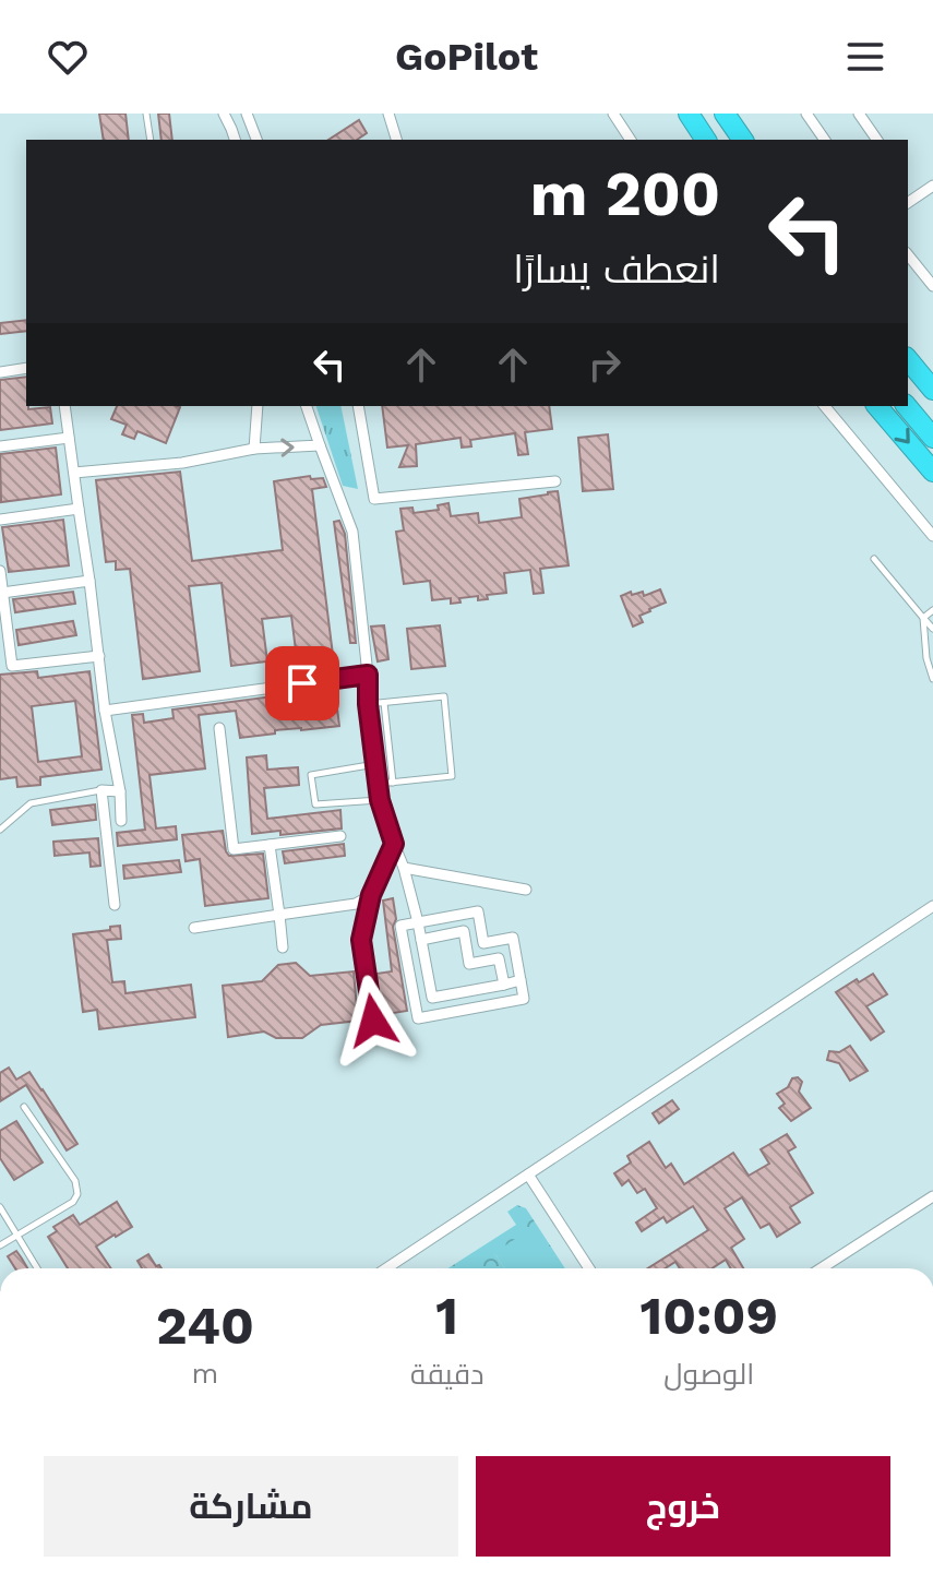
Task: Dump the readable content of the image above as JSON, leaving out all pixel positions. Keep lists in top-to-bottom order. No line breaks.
{"page":{"header":"GoPilot","turn":["200 m","انعطف يسارًا"],"eta":["10:09","الوصول","1","دقيقة","240","m"],"buttons":["خروج","مشاركة"]}}
